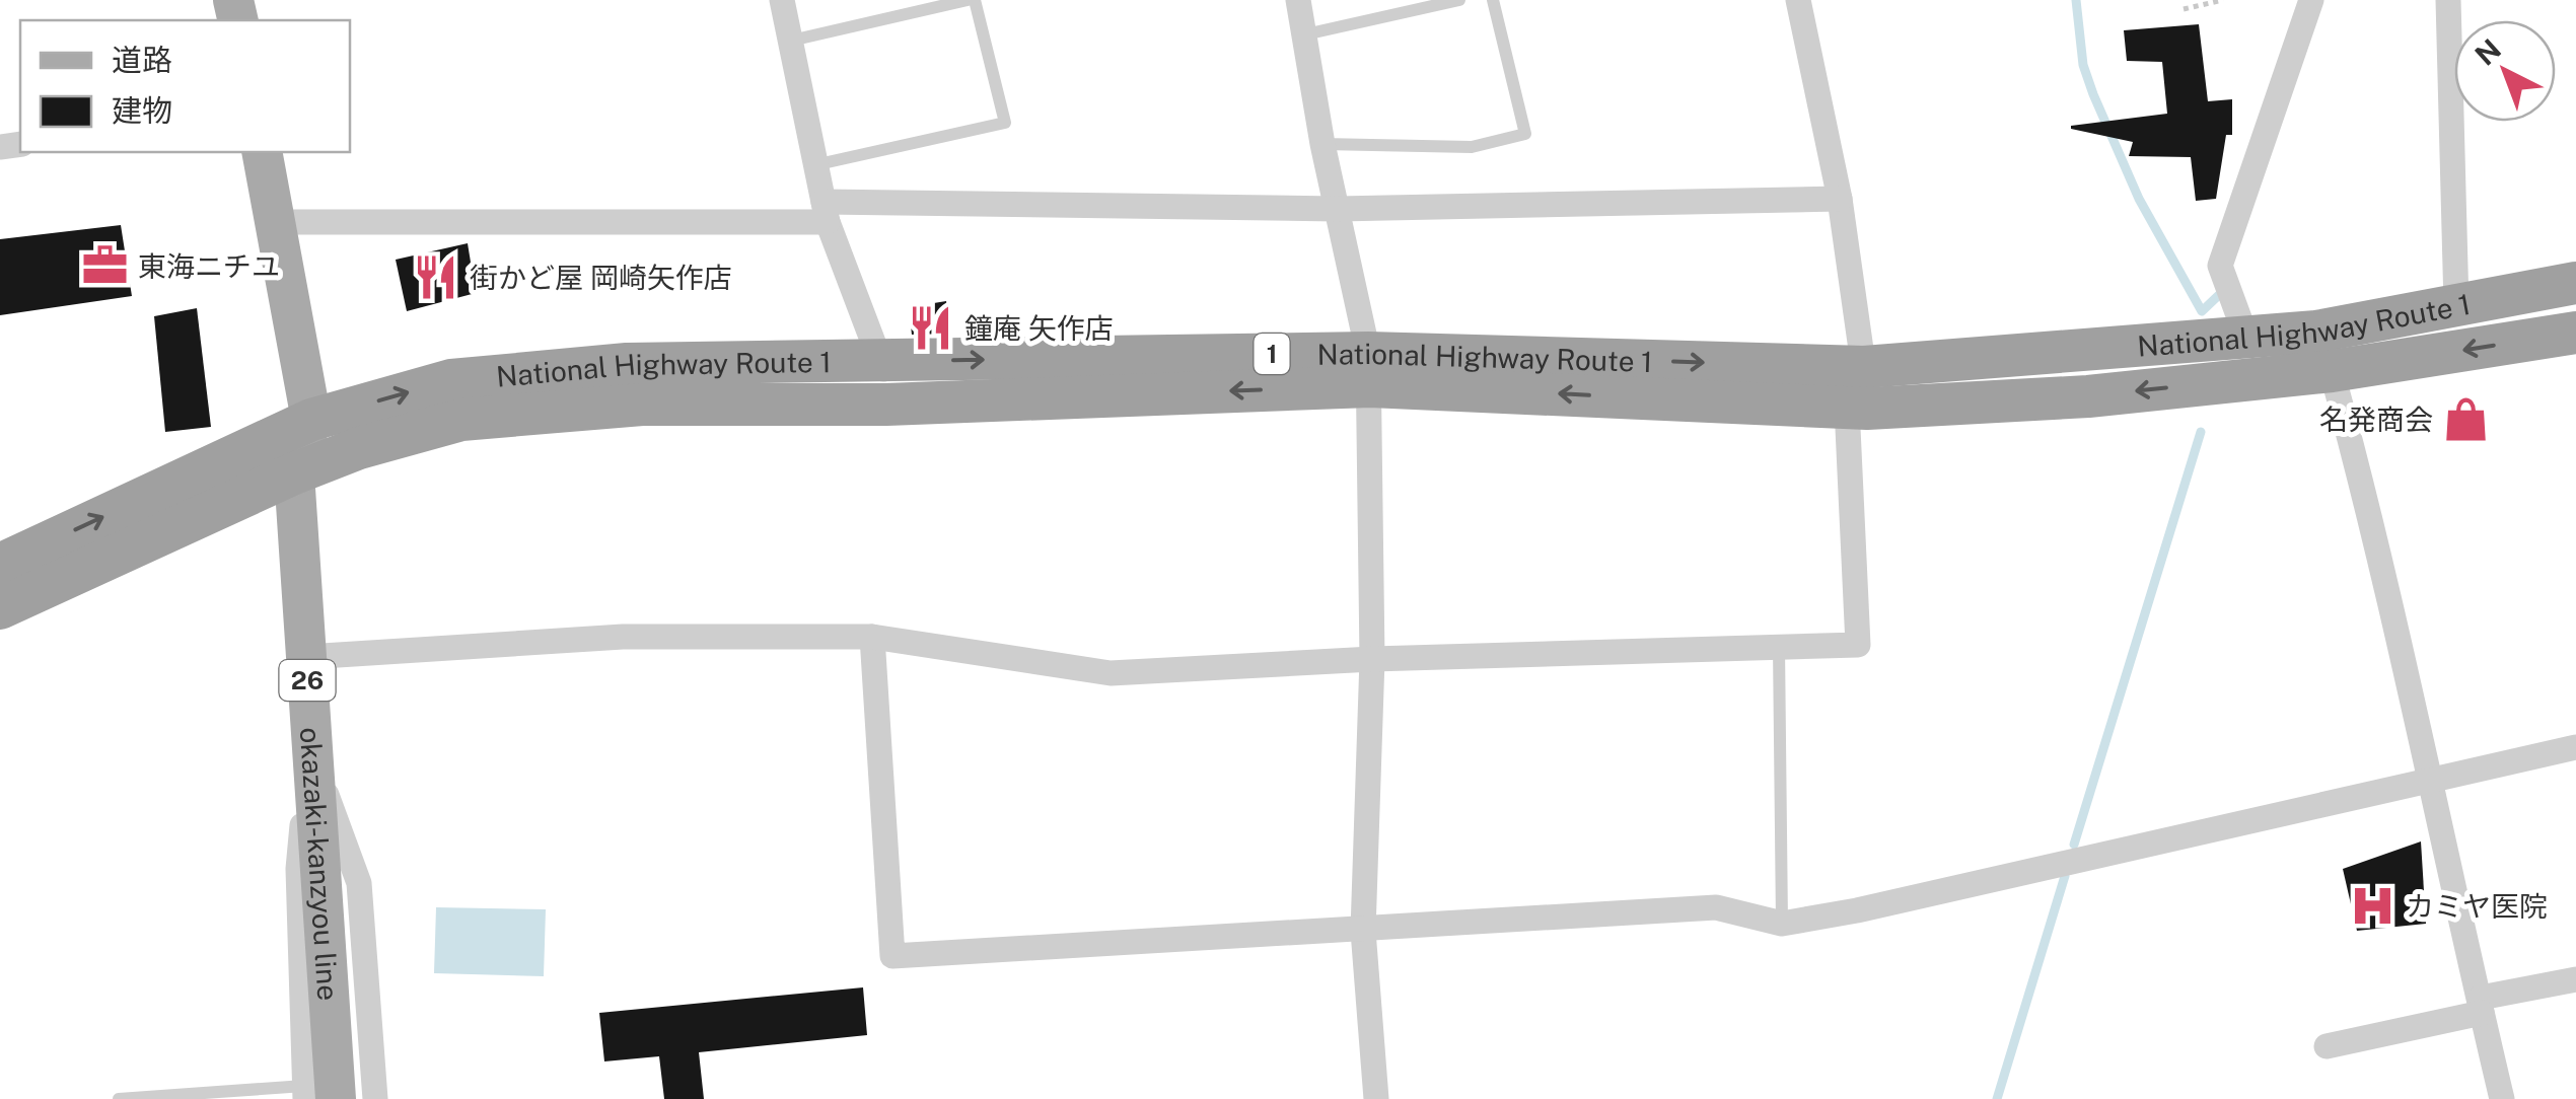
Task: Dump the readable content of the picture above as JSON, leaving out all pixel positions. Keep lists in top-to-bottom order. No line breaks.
{"streets":{"highway":["National Highway Route 1","1"],"main road":["26","okazaki-kanzyou line"]},"crossings":[["National Highway Route 1","okazaki-kanzyou line"]],"places":{"office":["東海ニチユ"],"restaurant":["街かど屋 岡崎矢作店","鐘庵 矢作店"],"shop":["名発商会"],"hospital":["カミヤ医院"]},"legend":["道路","建物"],"north":"top left"}
